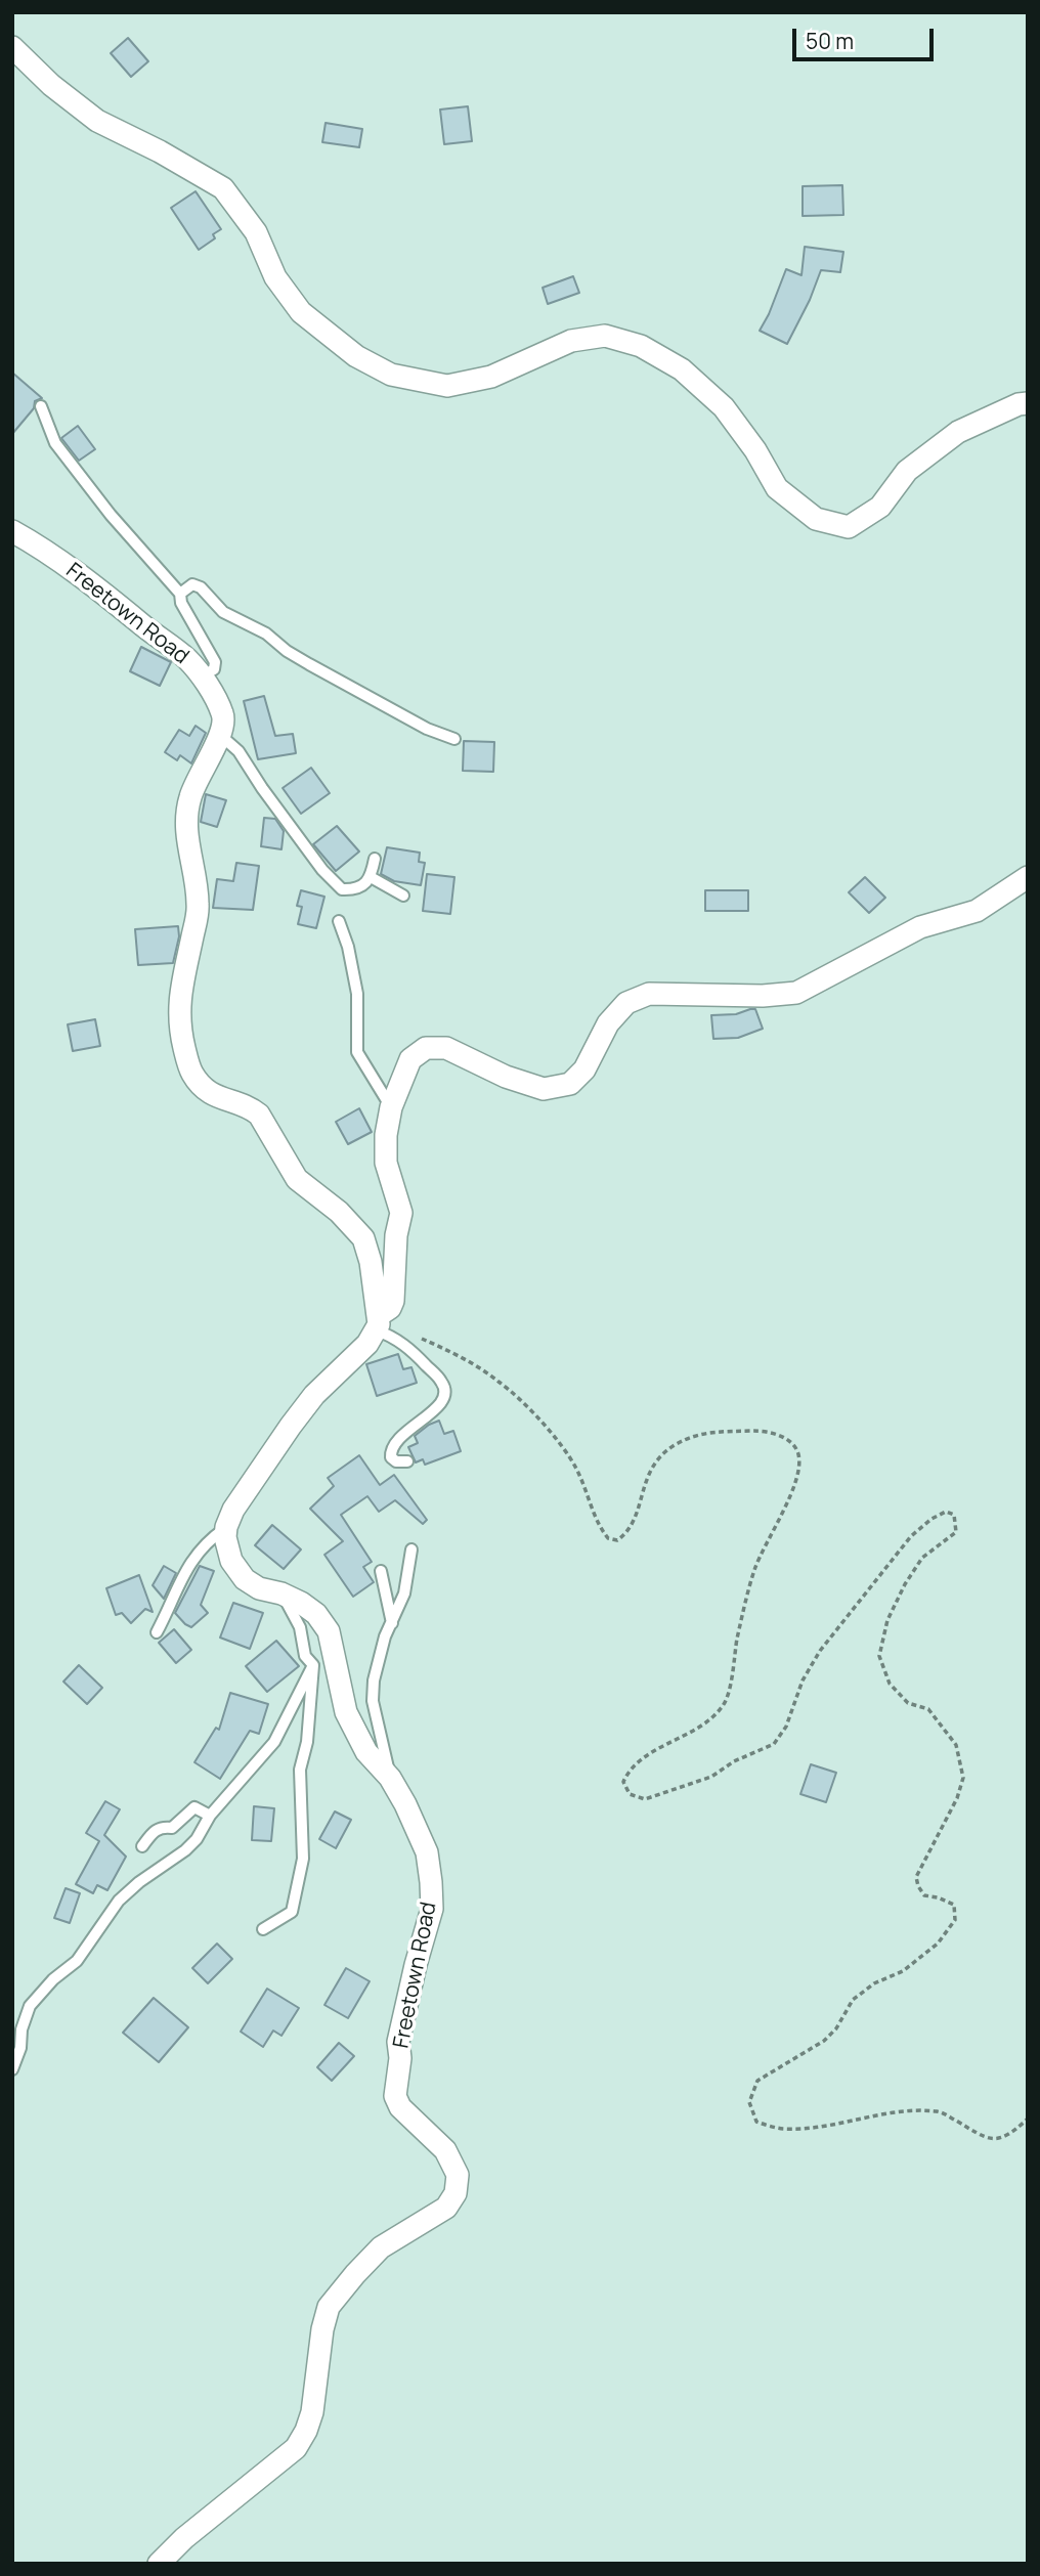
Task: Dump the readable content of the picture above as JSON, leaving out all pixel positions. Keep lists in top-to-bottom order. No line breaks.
{"streets":{"street":["Freetown Road"]},"scale_bar":"50 m"}
